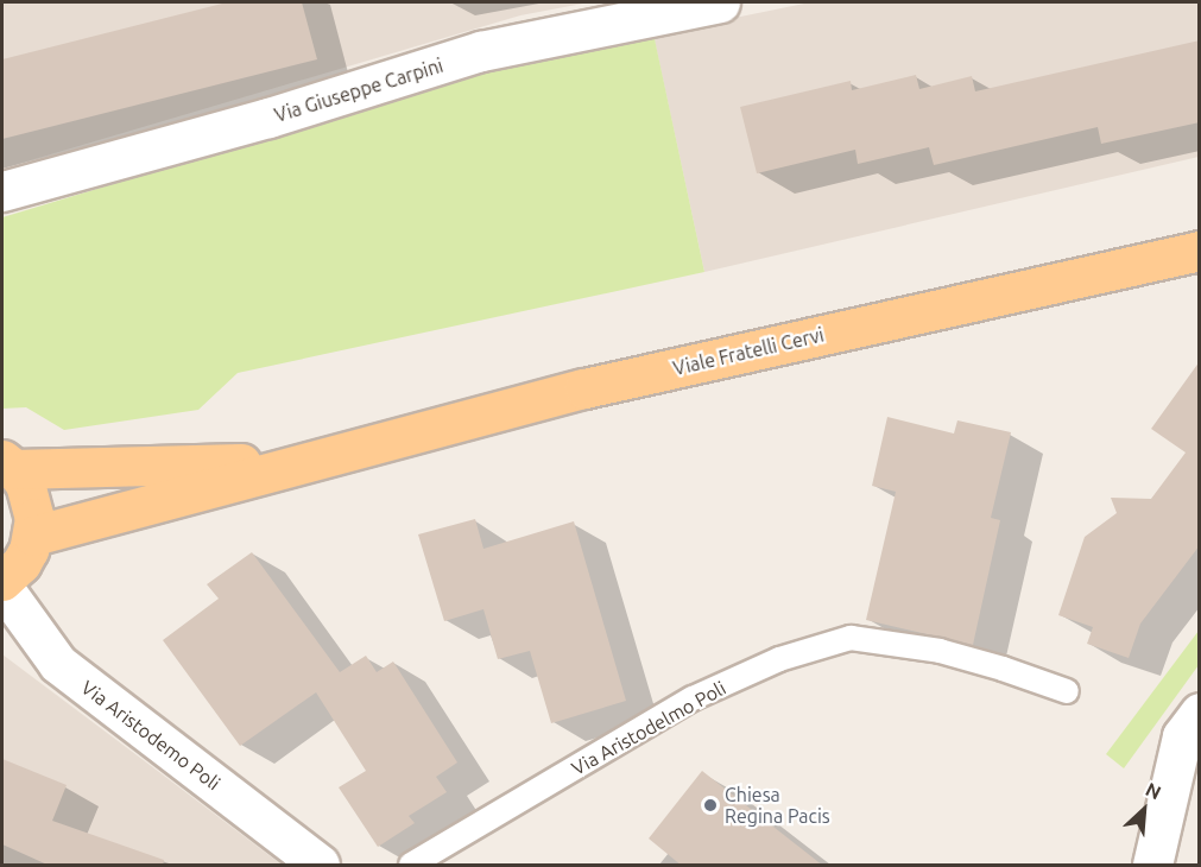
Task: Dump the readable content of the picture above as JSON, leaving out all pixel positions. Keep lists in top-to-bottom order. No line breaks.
{"streets":{"main road":["Viale Fratelli Cervi"],"street":["Via Giuseppe Carpini","Via Aristodemo Poli"],"lane":["Via Aristodelmo Poli"]},"places":["Chiesa Regina Pacis"],"north":"top right"}
